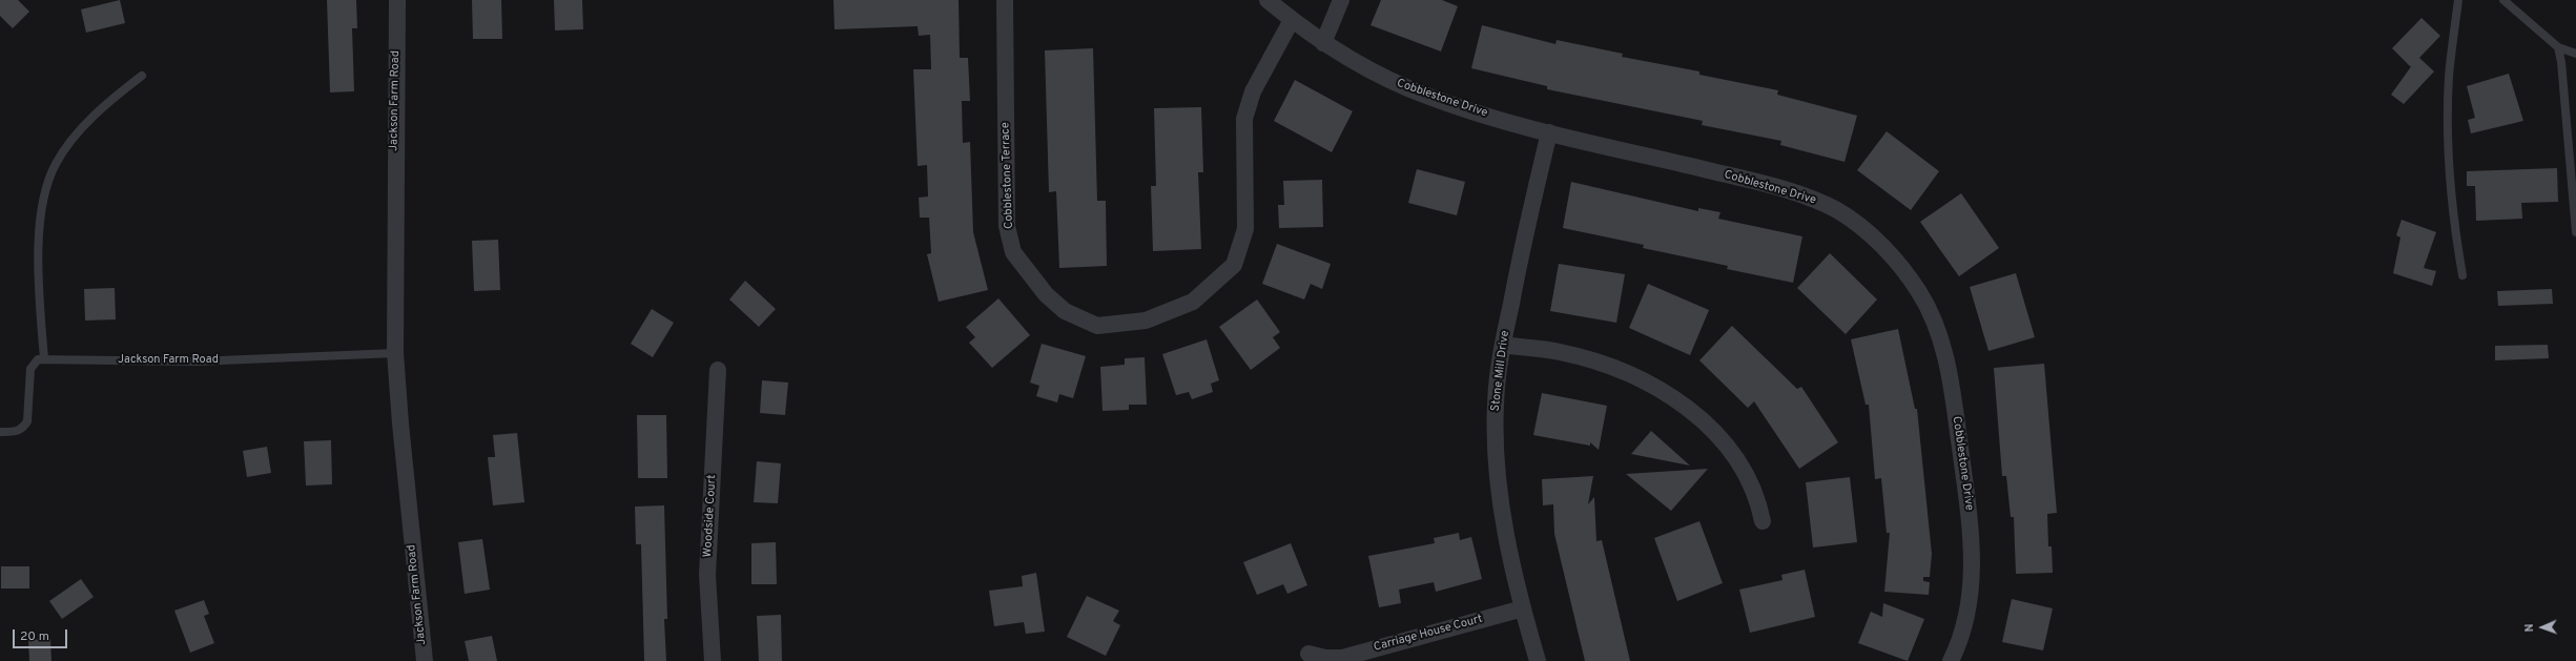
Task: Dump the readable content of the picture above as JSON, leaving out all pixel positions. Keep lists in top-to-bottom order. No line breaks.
{"streets":{"street":["Cobblestone Drive","Jackson Farm Road","Cobblestone Terrace","Stone Mill Drive","Woodside Court","Carriage House Court"]},"crossings":[["Cobblestone Drive","Cobblestone Terrace"],["Cobblestone Drive","Stone Mill Drive"],["Stone Mill Drive","Carriage House Court"]],"scale_bar":"20 m","north":"left"}
